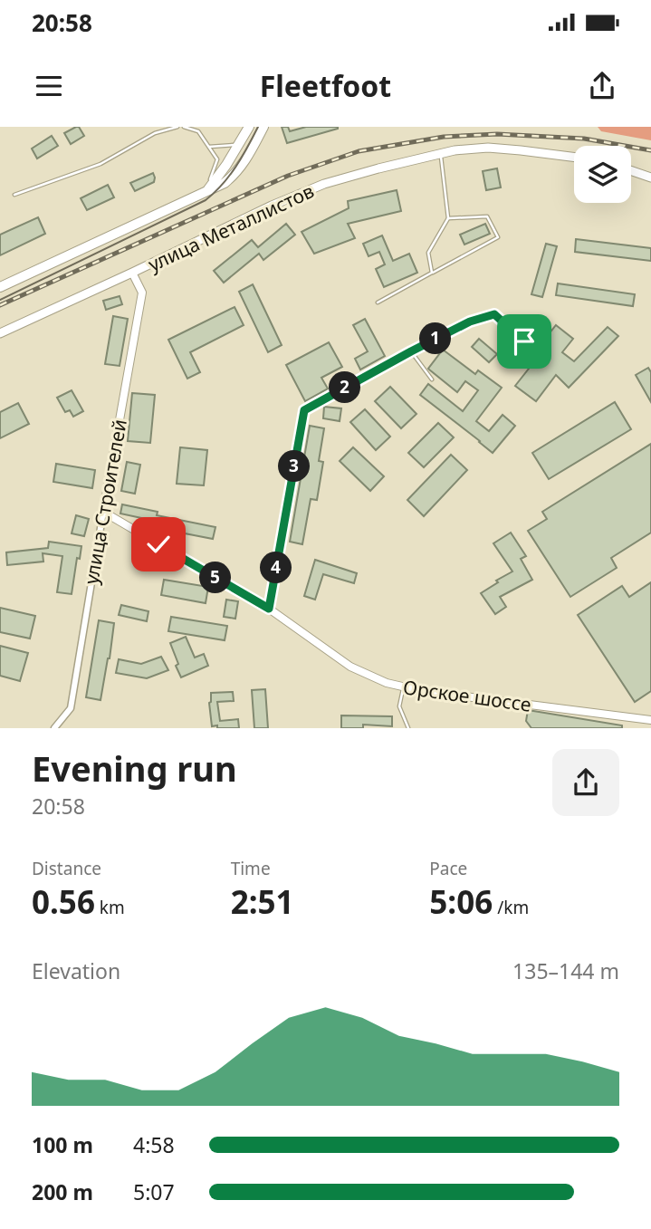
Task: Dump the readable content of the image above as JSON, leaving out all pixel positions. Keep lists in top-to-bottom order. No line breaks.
{"streets":{"main road":["улица Металлистов"],"street":["улица Строителей","Орское шоссе"]},"crossings":[["улица Металлистов","улица Строителей"],["улица Строителей","Орское шоссе"]],"page":{"status":"20:58","header":"Fleetfoot","pins":["1","2","3","4","5"],"heading":["Evening run","20:58"],"stats":[["Distance","0.56 km"],["Time","2:51"],["Pace","5:06 /km"]],"chart":["Elevation","135–144 m"],"list":[{"name":"100 m","note":"4:58"},{"name":"200 m","note":"5:07"}]}}
